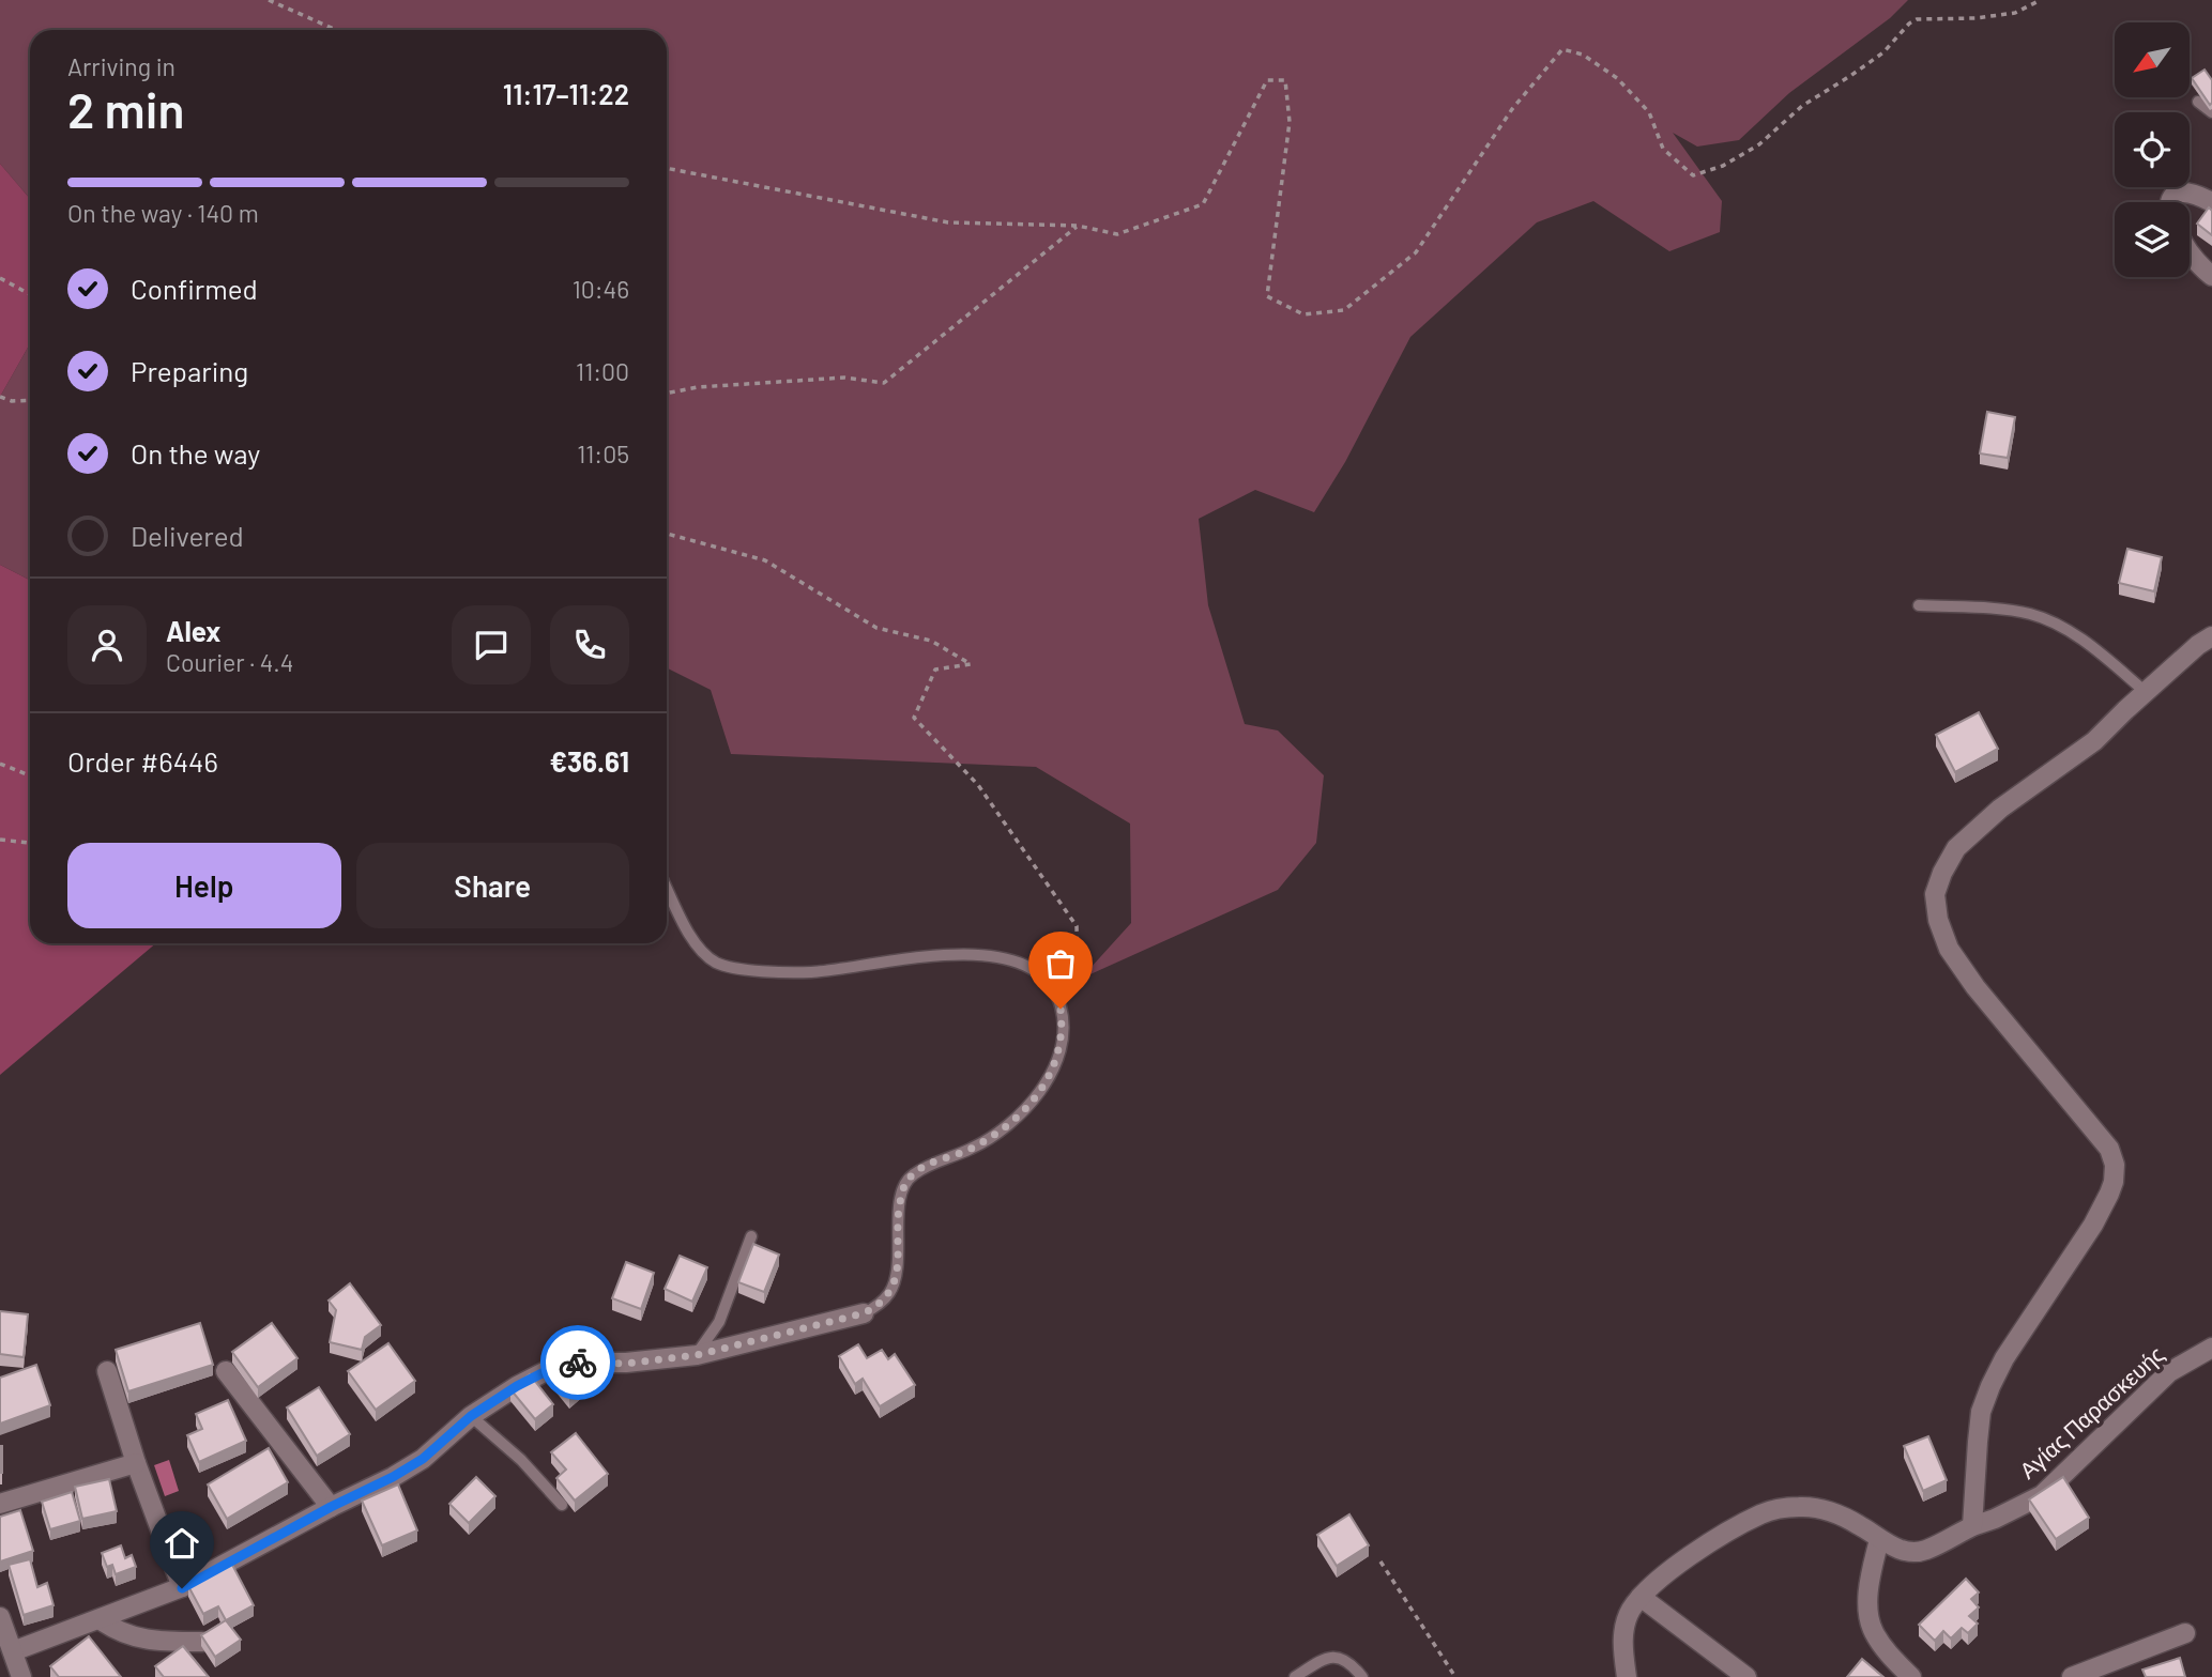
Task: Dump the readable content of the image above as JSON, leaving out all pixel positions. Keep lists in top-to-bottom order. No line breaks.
{"streets":{"street":["Αγίας Παρασκευής"]},"north":"bottom left","page":{"heading":["2 min","Arriving in","11:17–11:22"],"panel":["Alex","Courier · 4.4","Order #6446","€36.61"],"bar":"On the way · 140 m","list":[["Confirmed","10:46"],["Preparing","11:00"],["On the way","11:05"],"Delivered"],"buttons":["Help","Share"]}}
